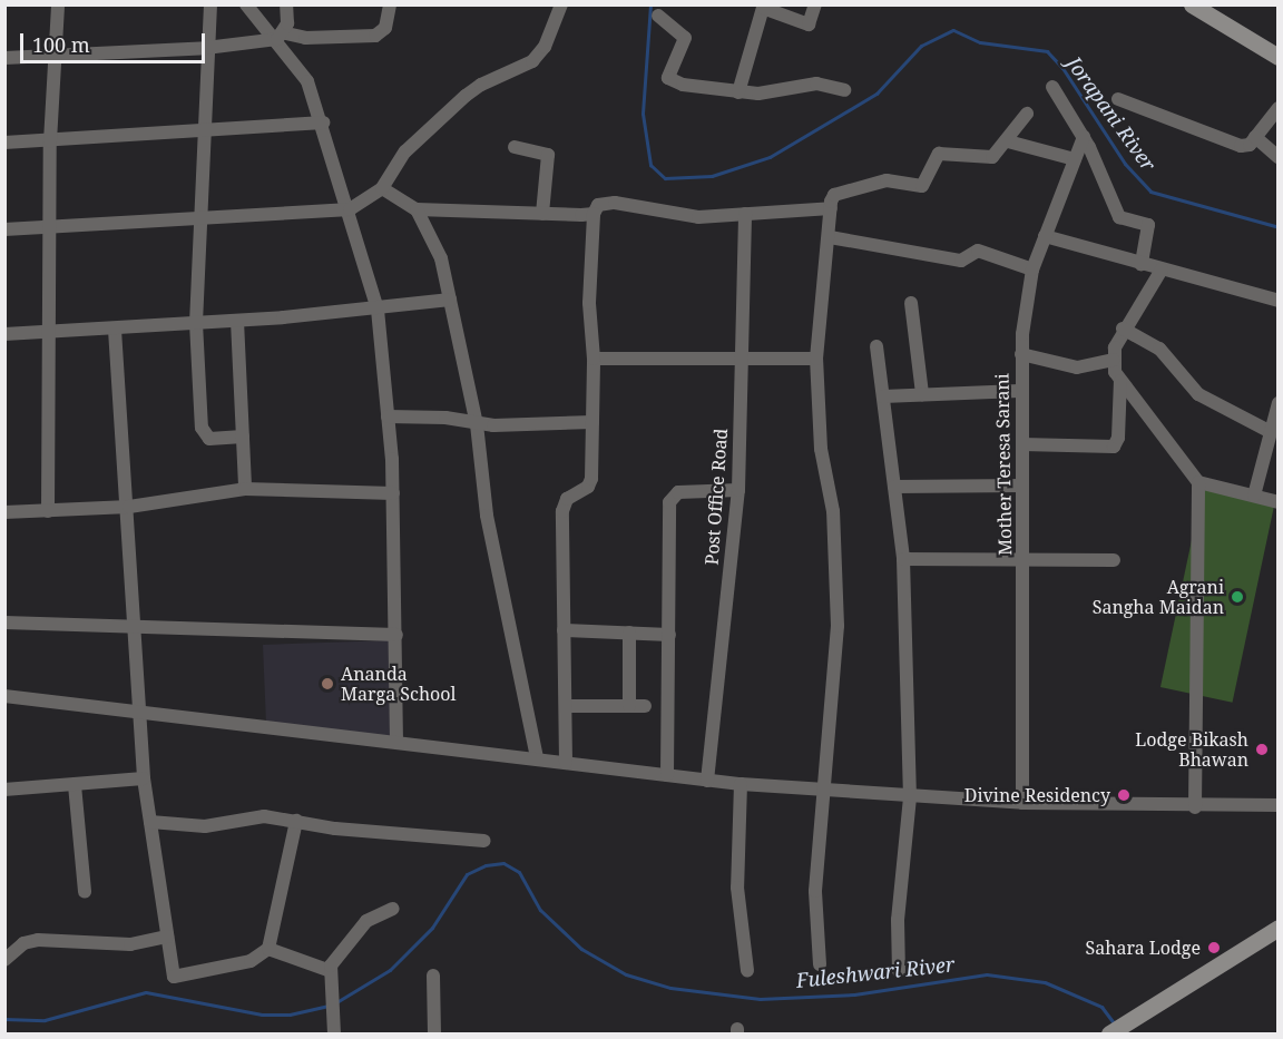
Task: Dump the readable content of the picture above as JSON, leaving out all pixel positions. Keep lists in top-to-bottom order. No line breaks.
{"streets":{"street":["Mother Teresa Sarani","Post Office Road"]},"water":["Jorapani River","Fuleshwari River"],"places":["Agrani Sangha Maidan","Ananda Marga School","Lodge Bikash Bhawan","Divine Residency","Sahara Lodge"],"scale_bar":"100 m"}
